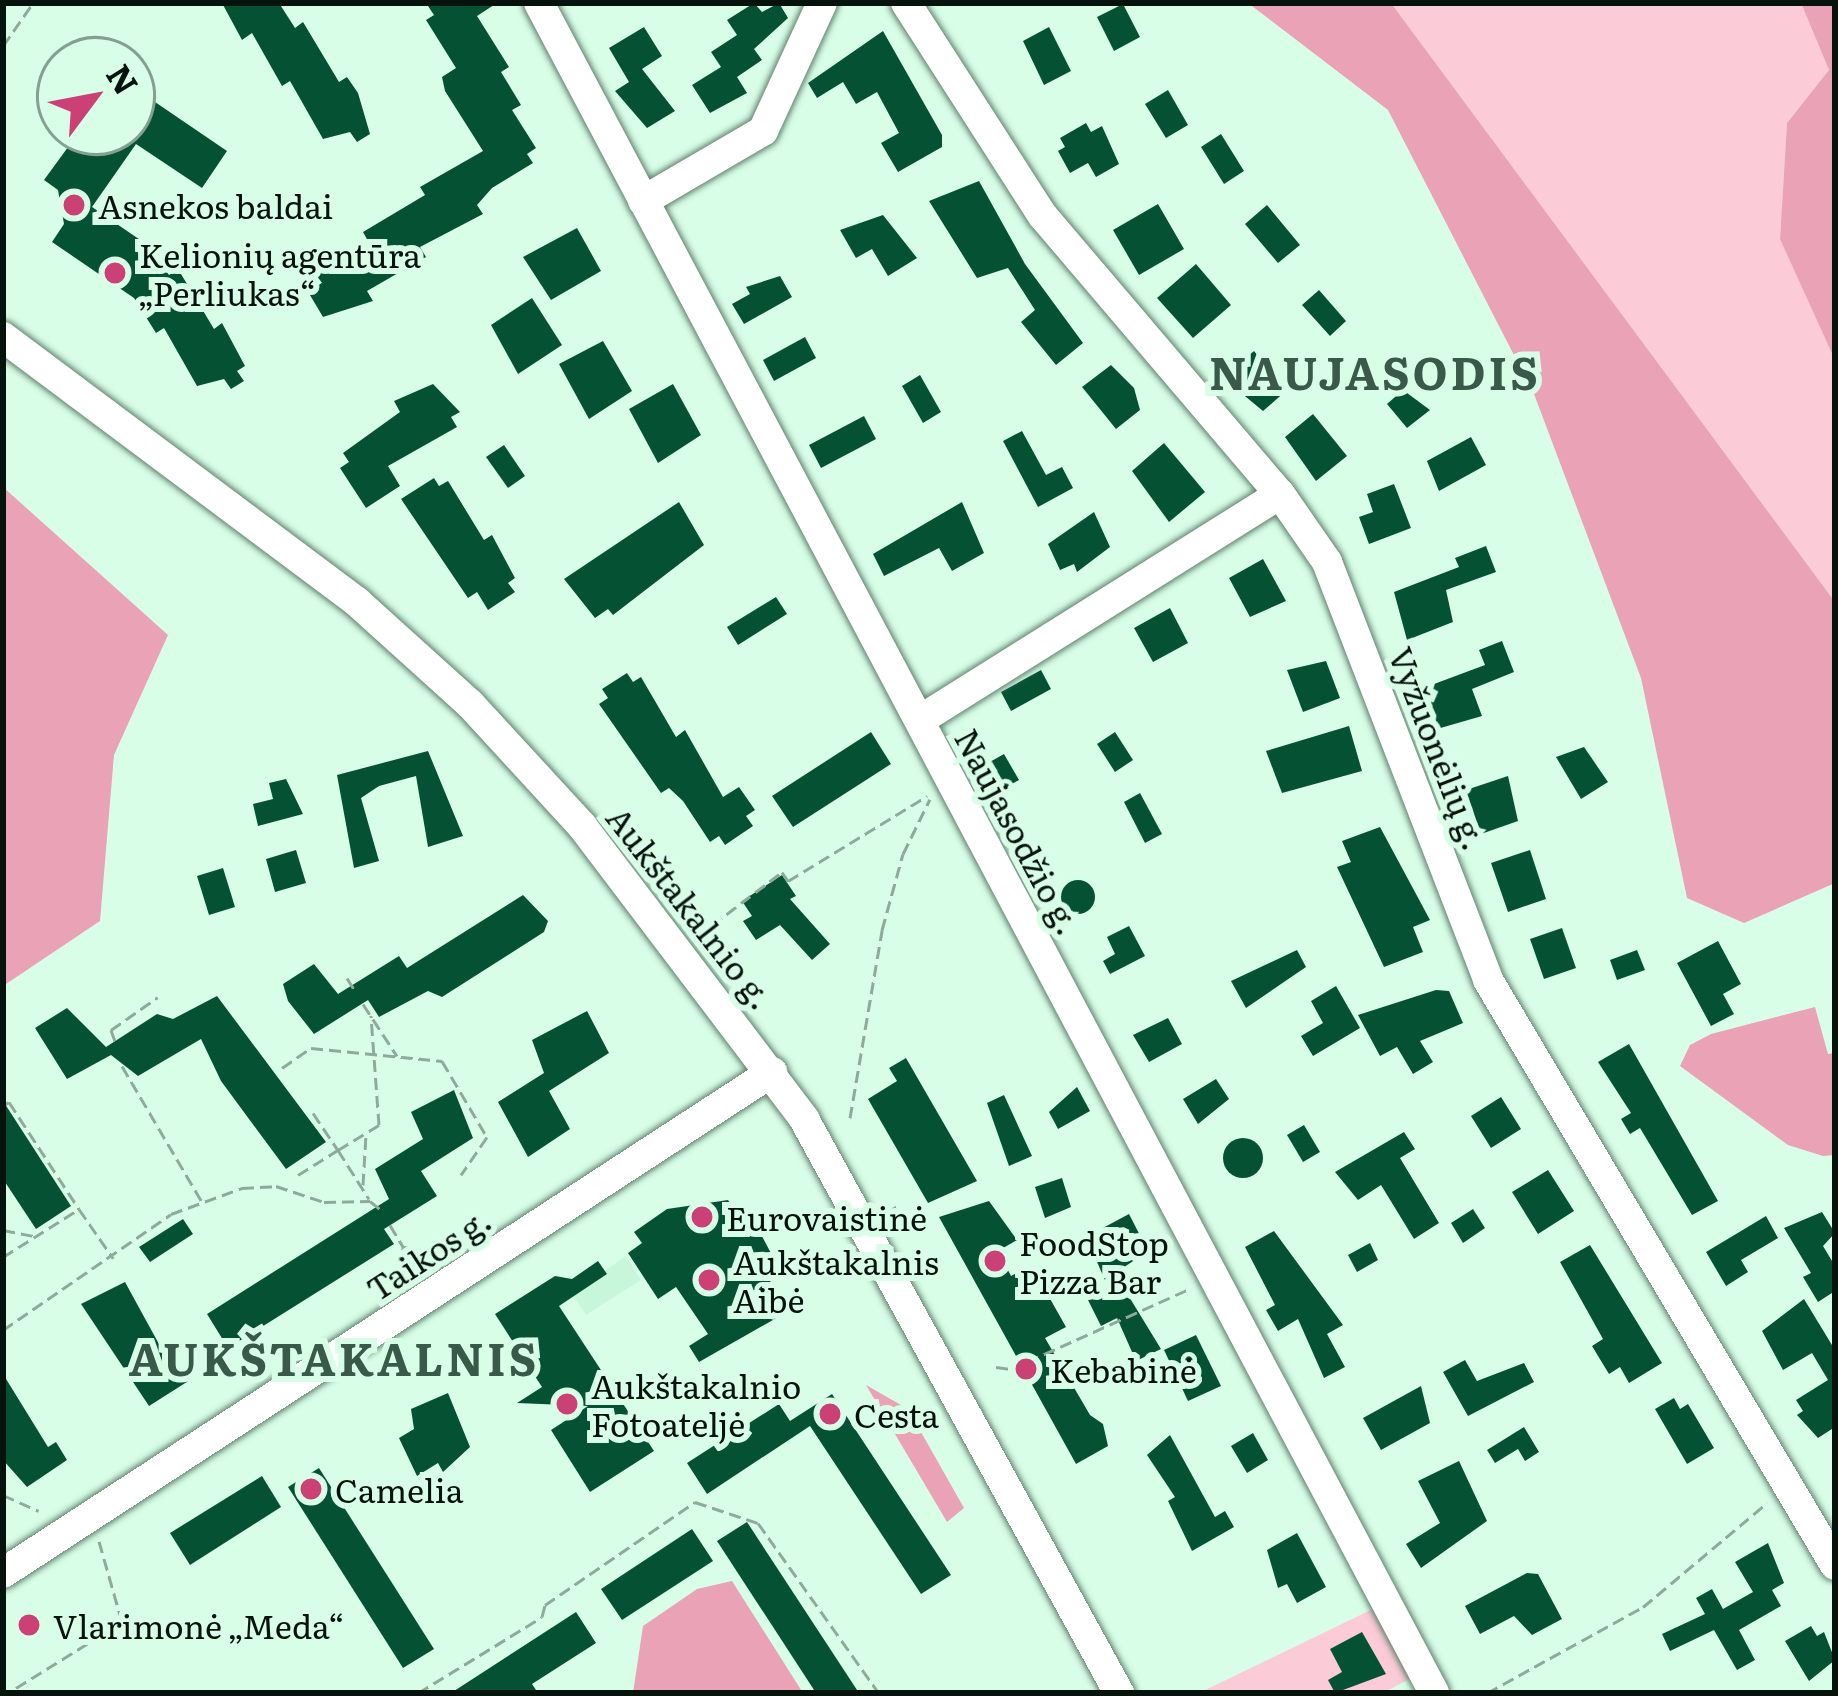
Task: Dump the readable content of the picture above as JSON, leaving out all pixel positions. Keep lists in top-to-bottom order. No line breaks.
{"streets":{"street":["Vyžuonėlių g.","Naujasodžio g.","Aukštakalnio g.","Taikos g."]},"crossings":[["Aukštakalnio g.","Taikos g."]],"districts":["NAUJASODIS","AUKŠTAKALNIS"],"places":["Asnekos baldai","Kelionių agentūra „Perliukas“","Eurovaistinė","FoodStop Pizza Bar","Aukštakalnis Aibė","Kebabinė","Aukštakalnio Fotoateljė","Cesta","Camelia","Vlarimonė „Meda“"],"north":"top right"}
